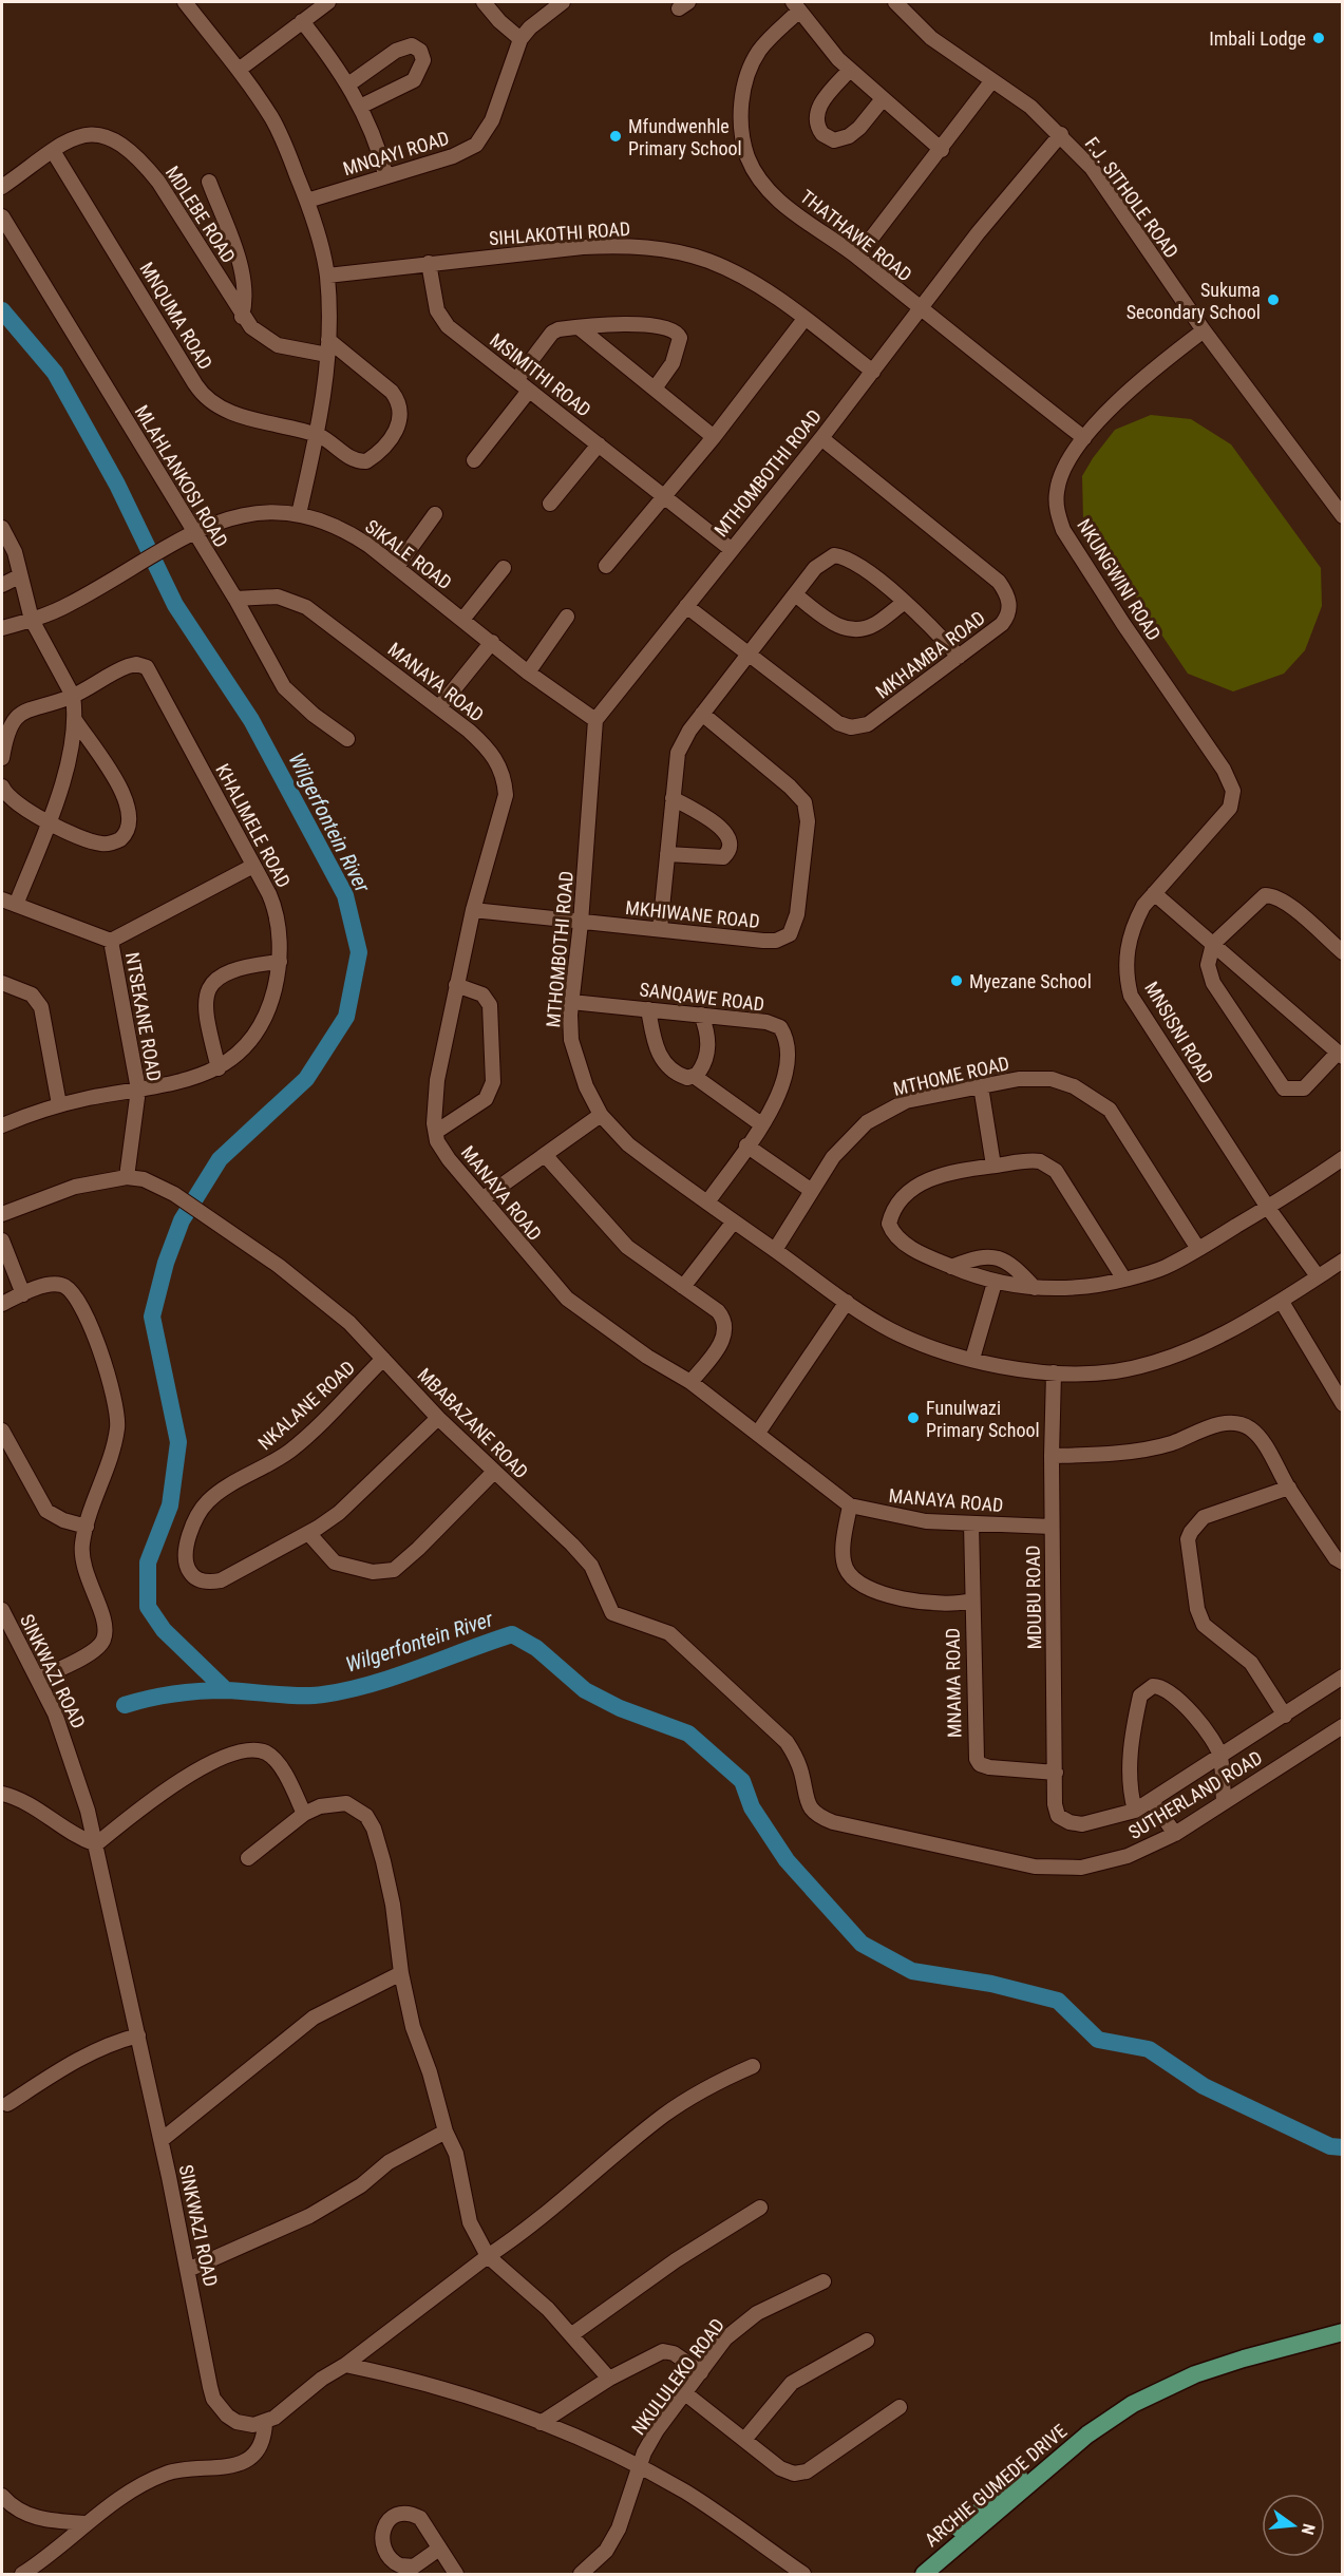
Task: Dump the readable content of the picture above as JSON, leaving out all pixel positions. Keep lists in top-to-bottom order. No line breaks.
{"streets":{"main road":["ARCHIE GUMEDE DRIVE"],"street":["MNQAYI ROAD","F.J. SITHOLE ROAD","MDLEBE ROAD","SIHLAKOTHI ROAD","THATHAWE ROAD","MNQUMA ROAD","MSIMITHI ROAD","MTHOMBOTHI ROAD","MLAHLANKOSI ROAD","SIKALE ROAD","NKUNGWINI ROAD","MKHAMBA ROAD","MANAYA ROAD","KHALIMELE ROAD","MKHIWANE ROAD","SANQAWE ROAD","NTSEKANE ROAD","MNSISNI ROAD","MTHOME ROAD","NKALANE ROAD","MBABAZANE ROAD","MDUBU ROAD","SINKWAZI ROAD","MNAMA ROAD","SUTHERLAND ROAD","NKULULEKO ROAD"]},"crossings":[["F.J. SITHOLE ROAD","MTHOMBOTHI ROAD"],["F.J. SITHOLE ROAD","NKUNGWINI ROAD"],["MDLEBE ROAD","MNQUMA ROAD"],["SIHLAKOTHI ROAD","MSIMITHI ROAD"],["SIHLAKOTHI ROAD","MTHOMBOTHI ROAD"],["THATHAWE ROAD","MTHOMBOTHI ROAD"],["THATHAWE ROAD","NKUNGWINI ROAD"],["MSIMITHI ROAD","MTHOMBOTHI ROAD"],["MTHOMBOTHI ROAD","SIKALE ROAD"],["MTHOMBOTHI ROAD","MKHAMBA ROAD"],["MTHOMBOTHI ROAD","MKHIWANE ROAD"],["MTHOMBOTHI ROAD","SANQAWE ROAD"],["MTHOMBOTHI ROAD","MNSISNI ROAD"],["MTHOMBOTHI ROAD","MTHOME ROAD"],["MTHOMBOTHI ROAD","MDUBU ROAD"],["MLAHLANKOSI ROAD","SIKALE ROAD"],["MLAHLANKOSI ROAD","MANAYA ROAD"],["NKUNGWINI ROAD","MNSISNI ROAD"],["MANAYA ROAD","MKHIWANE ROAD"],["MANAYA ROAD","MDUBU ROAD"],["MANAYA ROAD","MNAMA ROAD"],["KHALIMELE ROAD","NTSEKANE ROAD"],["NTSEKANE ROAD","MBABAZANE ROAD"],["NKALANE ROAD","MBABAZANE ROAD"],["MBABAZANE ROAD","SUTHERLAND ROAD"],["MDUBU ROAD","MNAMA ROAD"]],"water":["Wilgerfontein River"],"places":["Imbali Lodge","Mfundwenhle Primary School","Sukuma Secondary School","Myezane School","Funulwazi Primary School"],"north":"right"}
